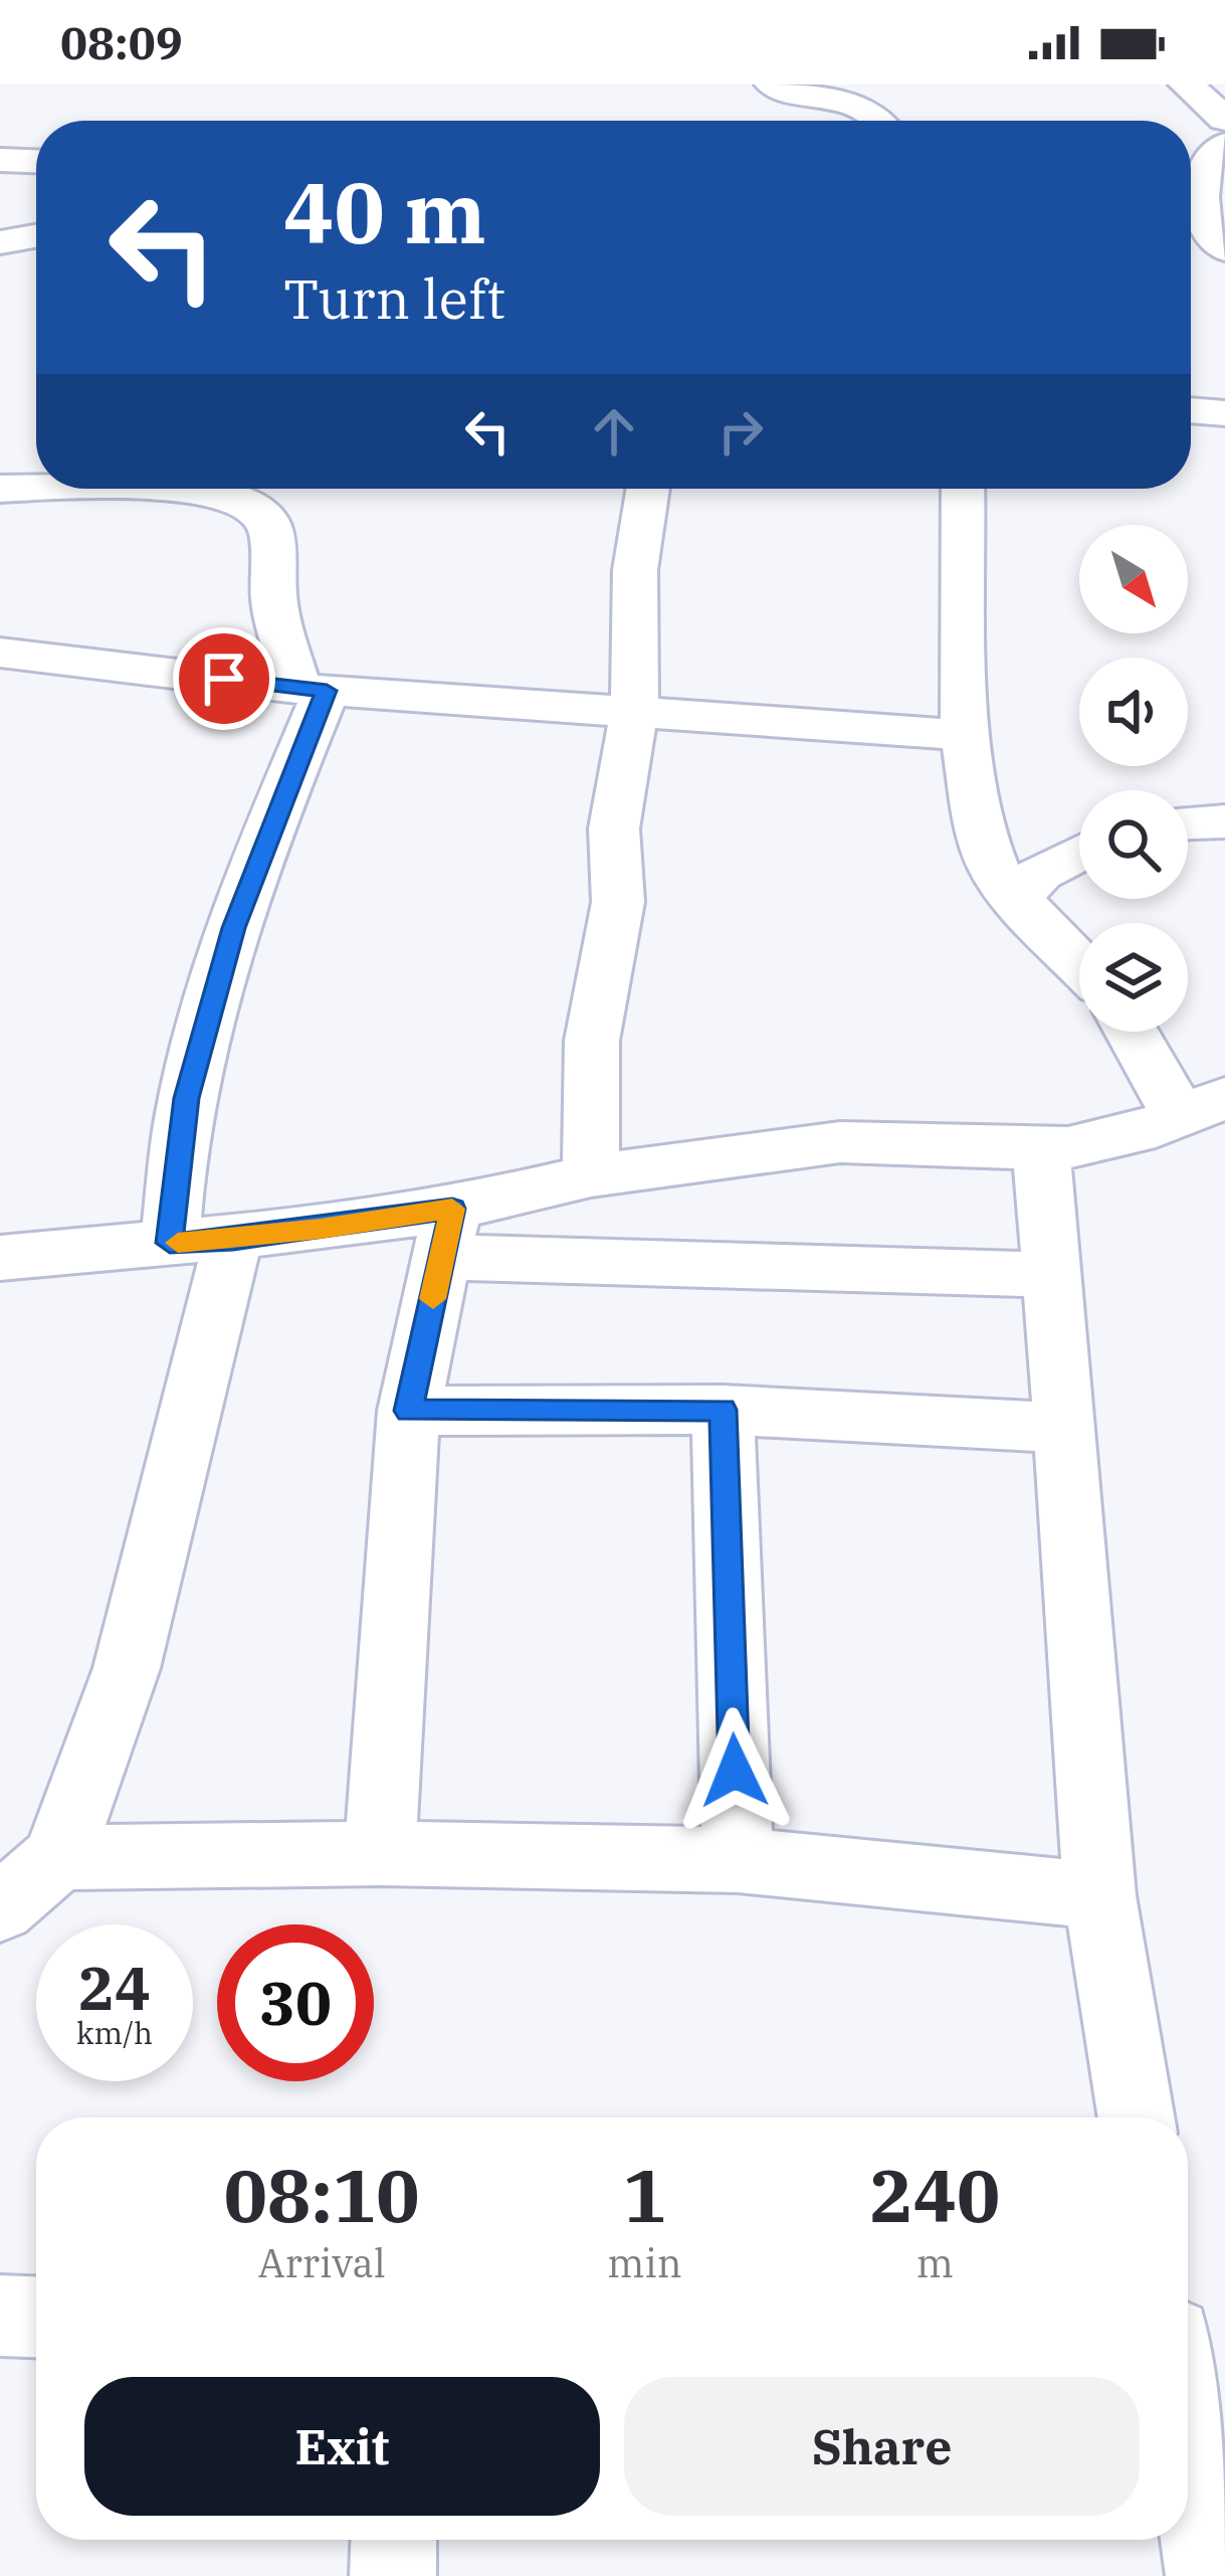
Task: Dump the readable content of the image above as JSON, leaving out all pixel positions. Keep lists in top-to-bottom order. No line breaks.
{"north":"bottom right","page":{"status":"08:09","turn":["40 m","Turn left"],"speed":"24 km/h","limit":"30","eta":["08:10","Arrival","1","min","240","m"],"buttons":["Exit","Share"]}}
